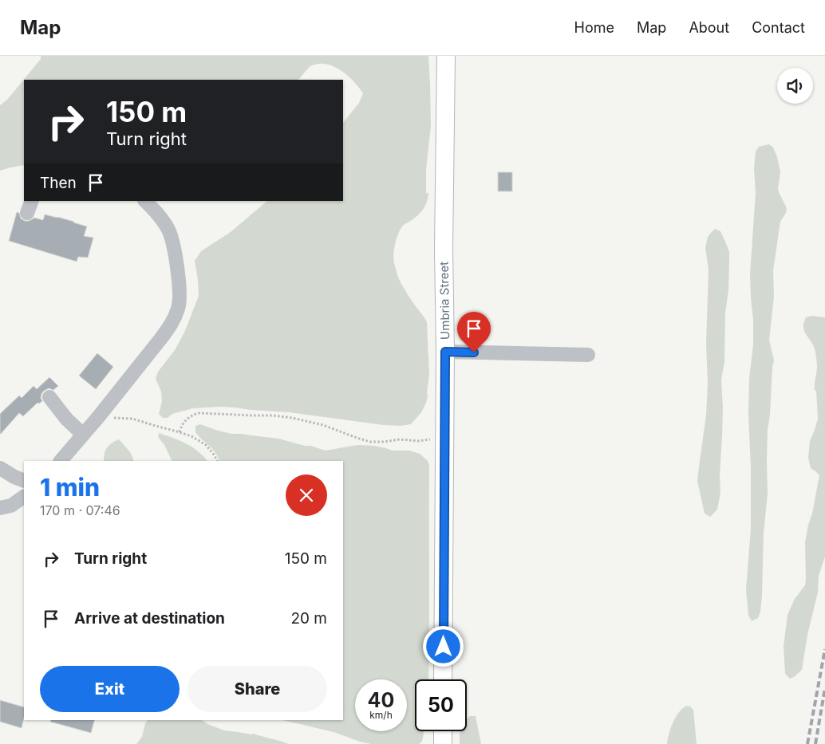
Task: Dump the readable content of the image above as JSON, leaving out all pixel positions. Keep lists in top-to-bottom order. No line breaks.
{"streets":{"main road":["Umbria Street"]},"page":{"header":"Map","nav":["Home","Map","About","Contact"],"turn":["150 m","Turn right"],"then":"Then","heading":["1 min","170 m · 07:46"],"list":[{"name":"Turn right","value":"150 m"},{"name":"Arrive at destination","value":"20 m"}],"buttons":["Exit","Share"],"speed":"40 km/h","limit":"50"}}
